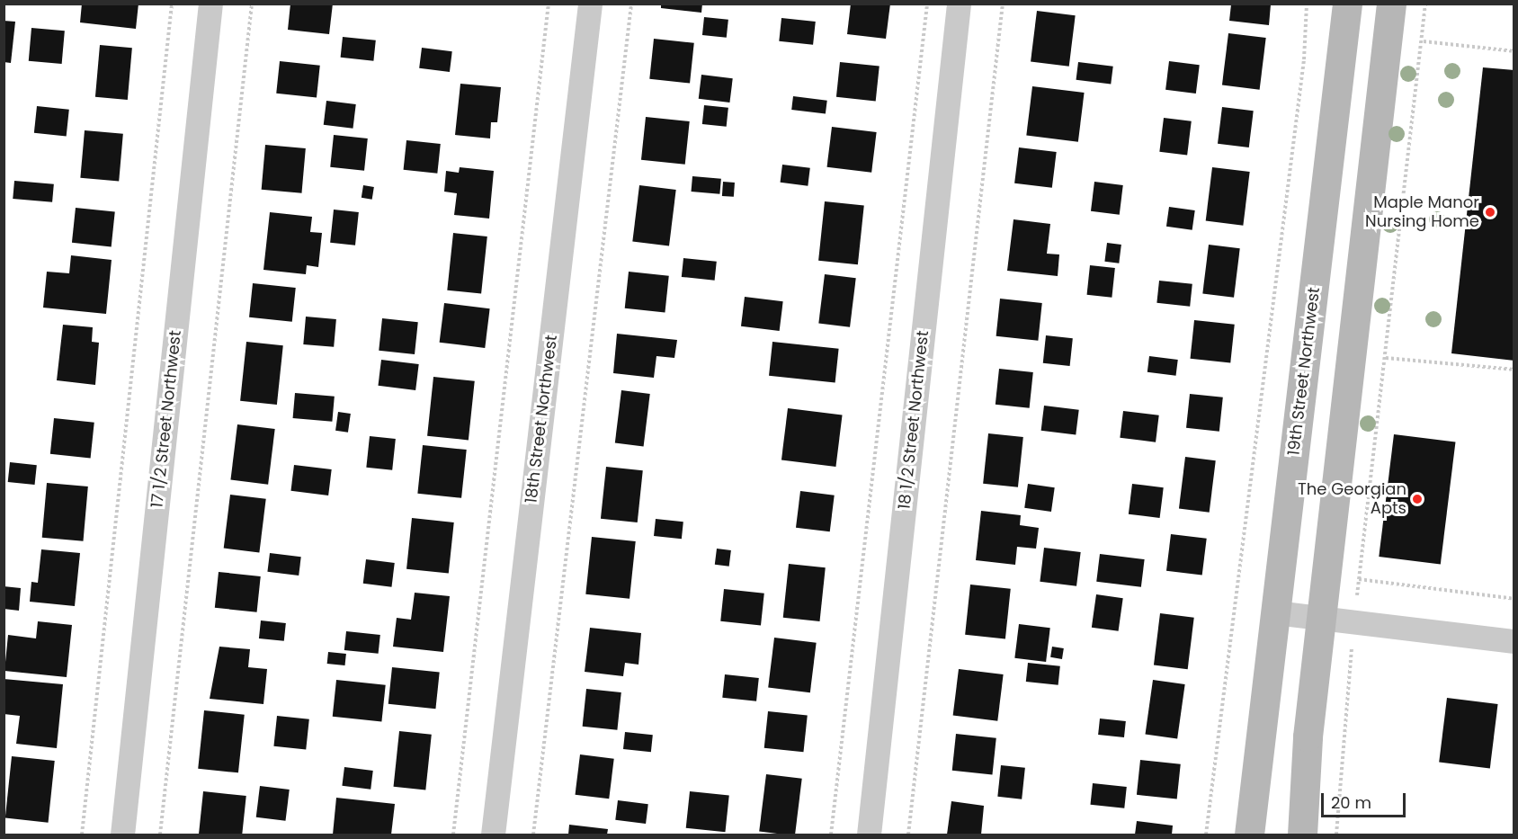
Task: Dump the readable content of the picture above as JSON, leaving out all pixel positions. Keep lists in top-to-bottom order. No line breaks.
{"streets":{"main road":["19th Street Northwest"],"street":["17 1/2 Street Northwest","18th Street Northwest","18 1/2 Street Northwest"]},"places":["Maple Manor Nursing Home","The Georgian Apts"],"scale_bar":"20 m"}
